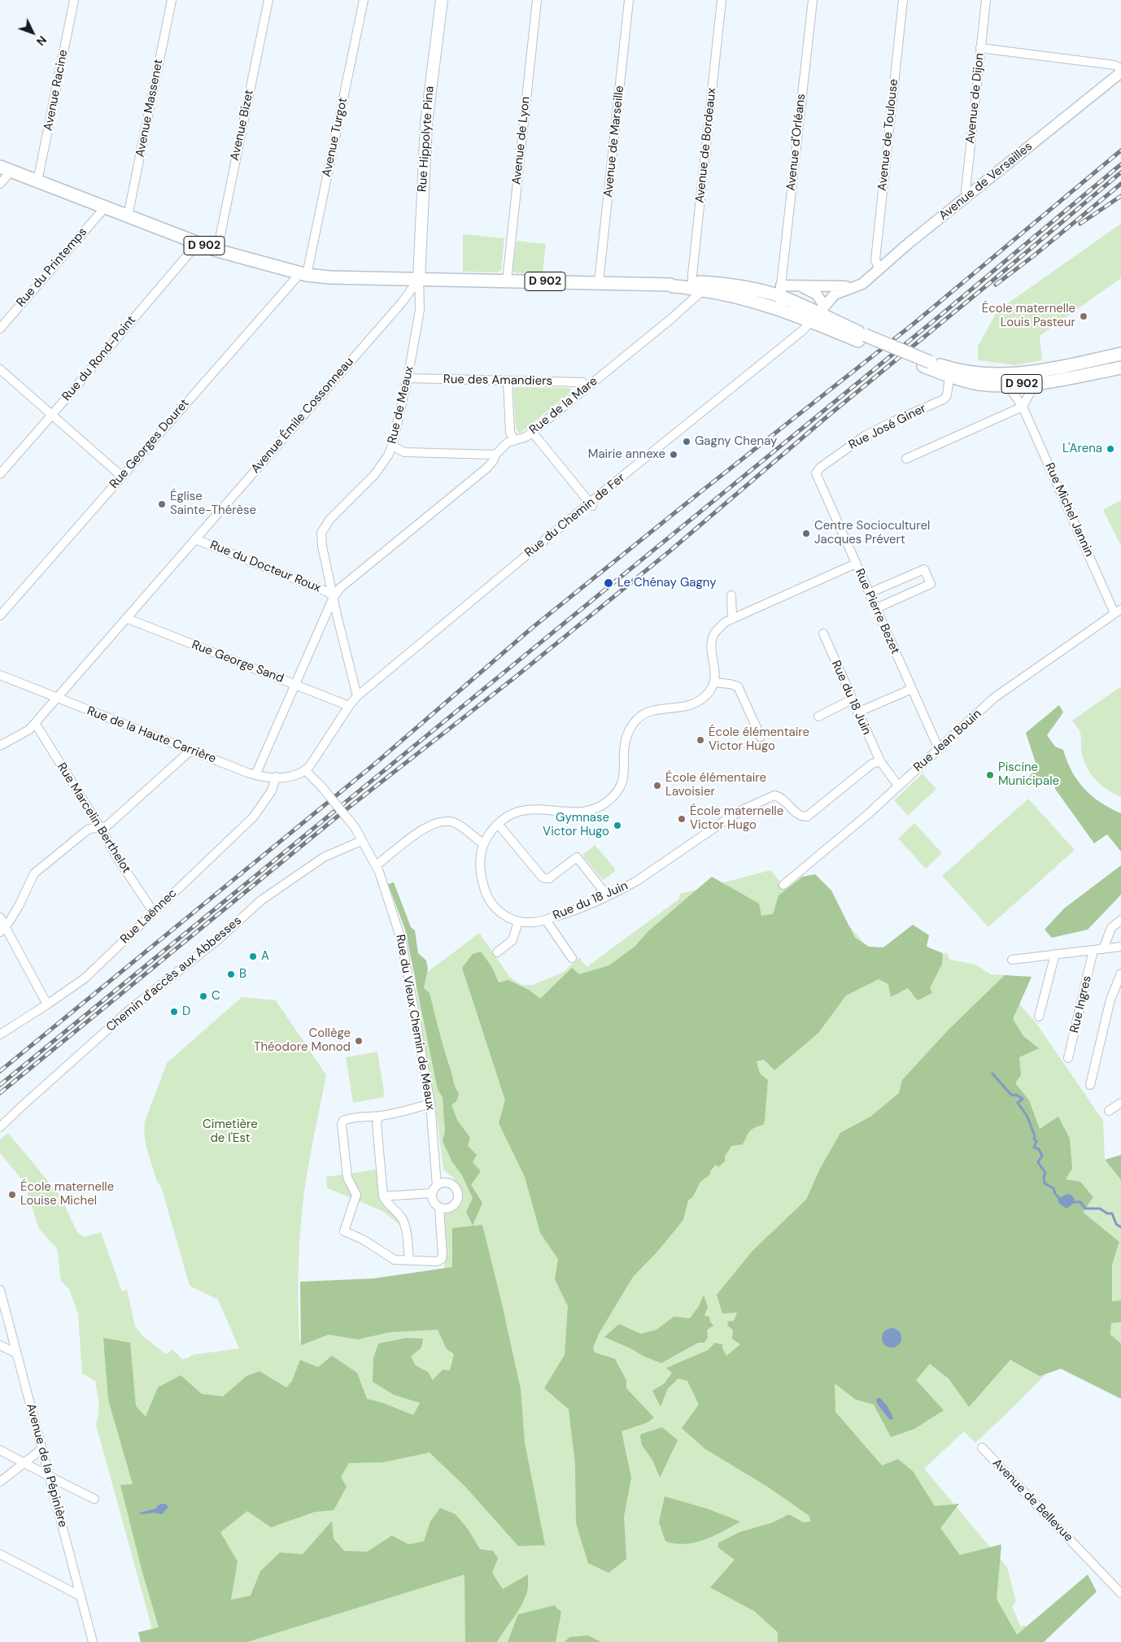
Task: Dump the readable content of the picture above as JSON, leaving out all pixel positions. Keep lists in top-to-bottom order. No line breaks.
{"streets":{"main road":["Rue Hippolyte Pina","D 902"],"street":["Avenue Racine","Avenue de Dijon","Avenue Massenet","Avenue Bizet","Avenue de Toulouse","Avenue Turgot","Avenue de Lyon","Avenue de Marseille","Avenue d'Orléans","Avenue de Bordeaux","Avenue de Versailles","Rue du Printemps","Rue du Rond-Point","Rue des Amandiers","Rue de Meaux","Rue de la Mare","Avenue Émile Cossonneau","Rue José Giner","Rue Georges Douret","Rue Michel Jannin","Rue du Chemin de Fer","Rue du Docteur Roux","Rue Pierre Bezet","Rue George Sand","Rue du 18 Juin","Rue de la Haute Carrière","Rue Jean Bouin","Rue Marcelin Berthelot","Rue Laënnec","Chemin d'accès aux Abbesses","Rue Ingres","Rue du Vieux Chemin de Meaux","Avenue de la Pépinière","Avenue de Bellevue"]},"crossings":[["Avenue Racine","D 902"],["Avenue de Dijon","Avenue de Versailles"],["Avenue Massenet","D 902"],["Avenue Bizet","D 902"],["Avenue de Toulouse","Avenue de Versailles"],["Avenue Turgot","D 902"],["Avenue Turgot","Rue Georges Douret"],["Rue Hippolyte Pina","D 902"],["Rue Hippolyte Pina","Rue de Meaux"],["Rue Hippolyte Pina","Avenue Émile Cossonneau"],["Avenue de Lyon","D 902"],["Avenue de Marseille","D 902"],["Avenue d'Orléans","Avenue de Versailles"],["Avenue d'Orléans","D 902"],["Avenue de Bordeaux","D 902"],["Avenue de Bordeaux","Rue de la Mare"],["Avenue de Versailles","D 902"],["Avenue de Versailles","Rue du Chemin de Fer"],["D 902","Rue du Printemps"],["D 902","Rue du Rond-Point"],["D 902","Rue de Meaux"],["D 902","Rue de la Mare"],["D 902","Avenue Émile Cossonneau"],["D 902","Rue José Giner"],["D 902","Rue Georges Douret"],["D 902","Rue Michel Jannin"],["D 902","Rue du Chemin de Fer"],["Rue des Amandiers","Rue de Meaux"],["Rue des Amandiers","Rue de la Mare"],["Rue de Meaux","Rue de la Mare"],["Rue de Meaux","Avenue Émile Cossonneau"],["Rue de Meaux","Rue du Chemin de Fer"],["Rue de Meaux","Rue du Docteur Roux"],["Rue de la Mare","Rue du Docteur Roux"],["Rue de la Mare","Rue George Sand"],["Rue de la Mare","Rue de la Haute Carrière"],["Avenue Émile Cossonneau","Rue du Docteur Roux"],["Avenue Émile Cossonneau","Rue George Sand"],["Avenue Émile Cossonneau","Rue de la Haute Carrière"],["Avenue Émile Cossonneau","Rue Marcelin Berthelot"],["Rue José Giner","Rue Pierre Bezet"],["Rue Michel Jannin","Rue Jean Bouin"],["Rue Pierre Bezet","Rue Jean Bouin"],["Rue du 18 Juin","Rue Jean Bouin"],["Rue de la Haute Carrière","Rue Laënnec"],["Rue de la Haute Carrière","Rue du Vieux Chemin de Meaux"],["Rue Marcelin Berthelot","Rue Laënnec"],["Chemin d'accès aux Abbesses","Rue du Vieux Chemin de Meaux"]],"parks":["Cimetière de l'Est"],"places":["École maternelle Louis Pasteur","Gagny Chenay","L'Arena","Mairie annexe","Église Sainte-Thérèse","Centre Socioculturel Jacques Prévert","Le Chénay Gagny","École élémentaire Victor Hugo","Piscine Municipale","École élémentaire Lavoisier","École maternelle Victor Hugo","Gymnase Victor Hugo","A","B","C","D","Collège Théodore Monod","École maternelle Louise Michel"],"north":"bottom right"}
